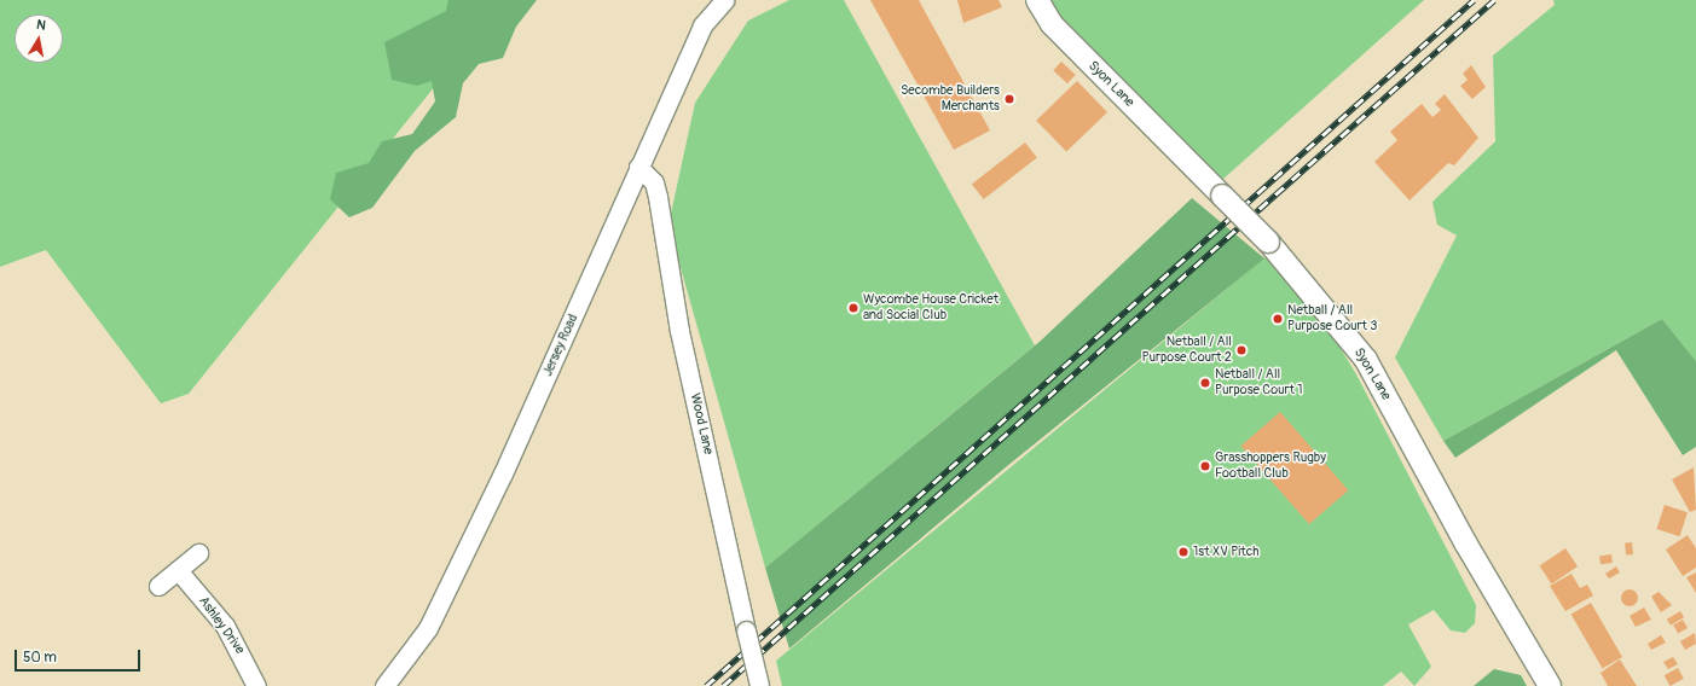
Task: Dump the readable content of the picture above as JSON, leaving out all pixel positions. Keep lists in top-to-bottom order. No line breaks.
{"streets":{"main road":["Syon Lane"],"street":["Jersey Road","Wood Lane","Ashley Drive"]},"crossings":[["Jersey Road","Wood Lane"]],"places":["Secombe Builders Merchants","Wycombe House Cricket and Social Club","Netball / All Purpose Court 3","Netball / All Purpose Court 2","Netball / All Purpose Court 1","Grasshoppers Rugby Football Club","1st XV Pitch"],"scale_bar":"50 m","north":"top"}
